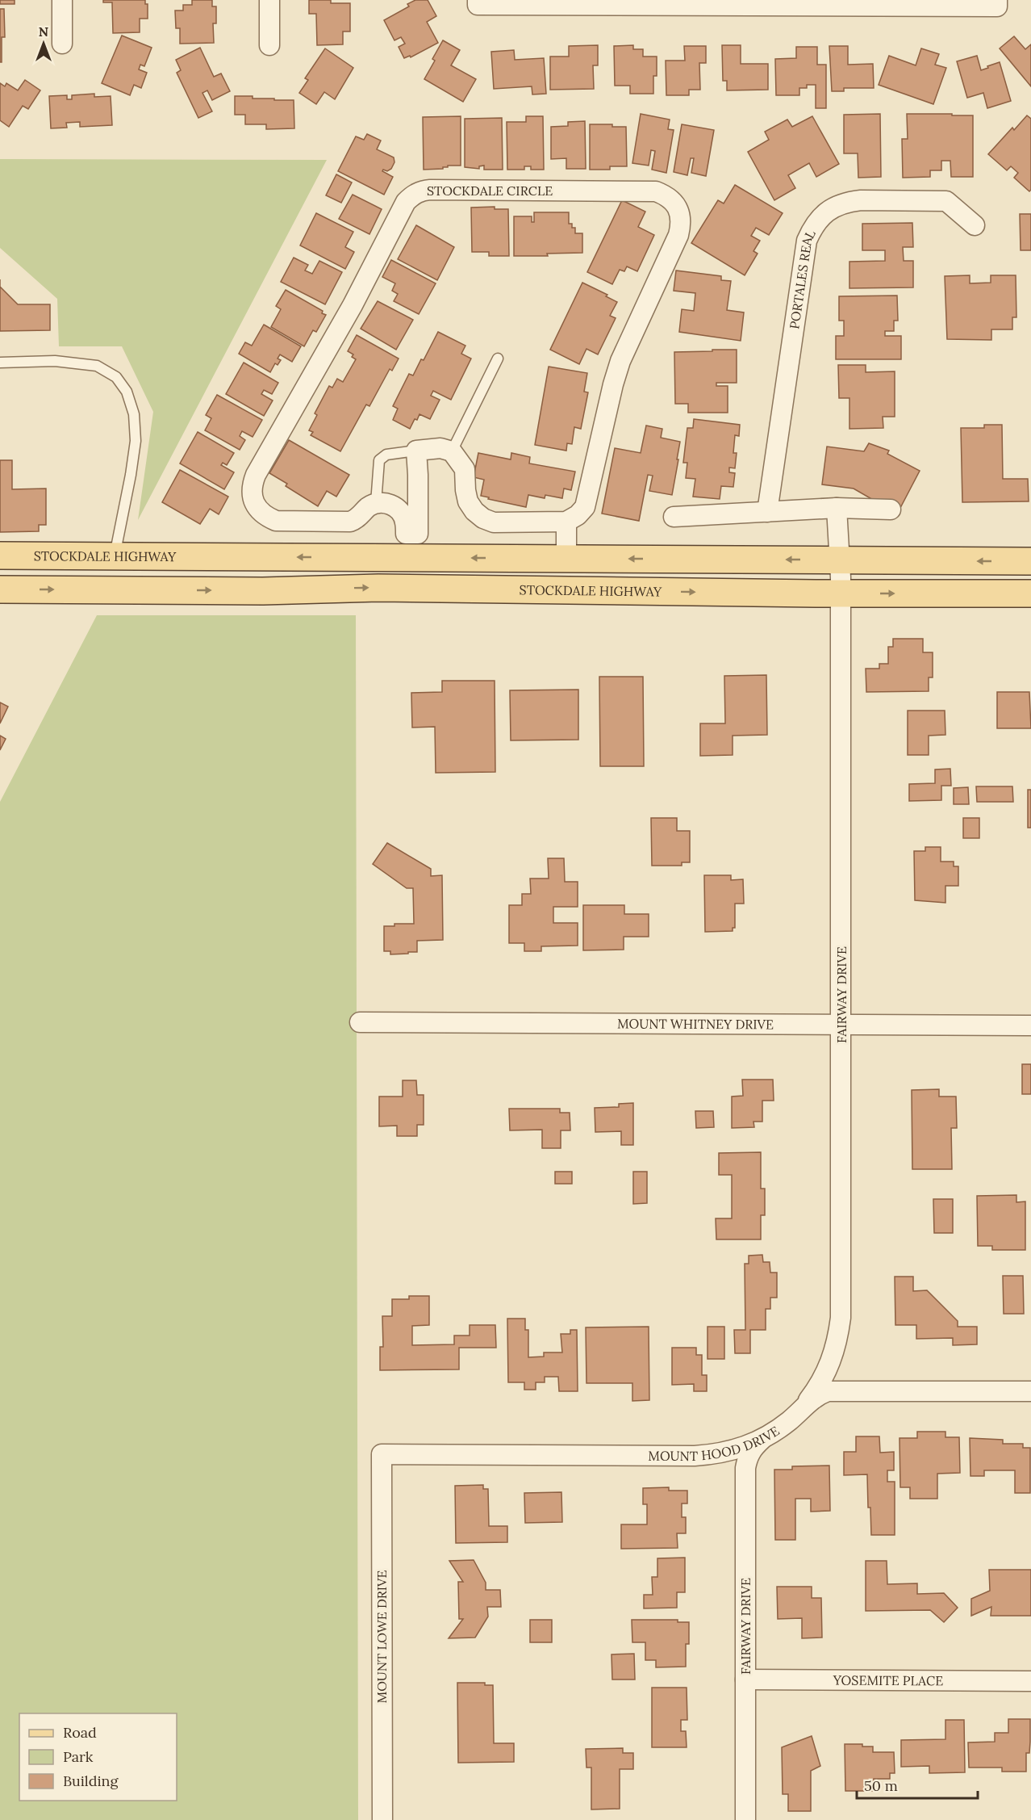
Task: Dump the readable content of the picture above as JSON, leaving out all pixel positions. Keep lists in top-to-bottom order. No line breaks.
{"streets":{"main road":["STOCKDALE HIGHWAY"],"street":["STOCKDALE CIRCLE","PORTALES REAL","FAIRWAY DRIVE","MOUNT WHITNEY DRIVE","MOUNT HOOD DRIVE","MOUNT LOWE DRIVE","YOSEMITE PLACE"]},"crossings":[["STOCKDALE HIGHWAY","FAIRWAY DRIVE"],["FAIRWAY DRIVE","MOUNT WHITNEY DRIVE"],["FAIRWAY DRIVE","MOUNT HOOD DRIVE"],["FAIRWAY DRIVE","YOSEMITE PLACE"],["MOUNT HOOD DRIVE","MOUNT LOWE DRIVE"]],"legend":["Road","Park","Building"],"scale_bar":"50 m","north":"top"}
